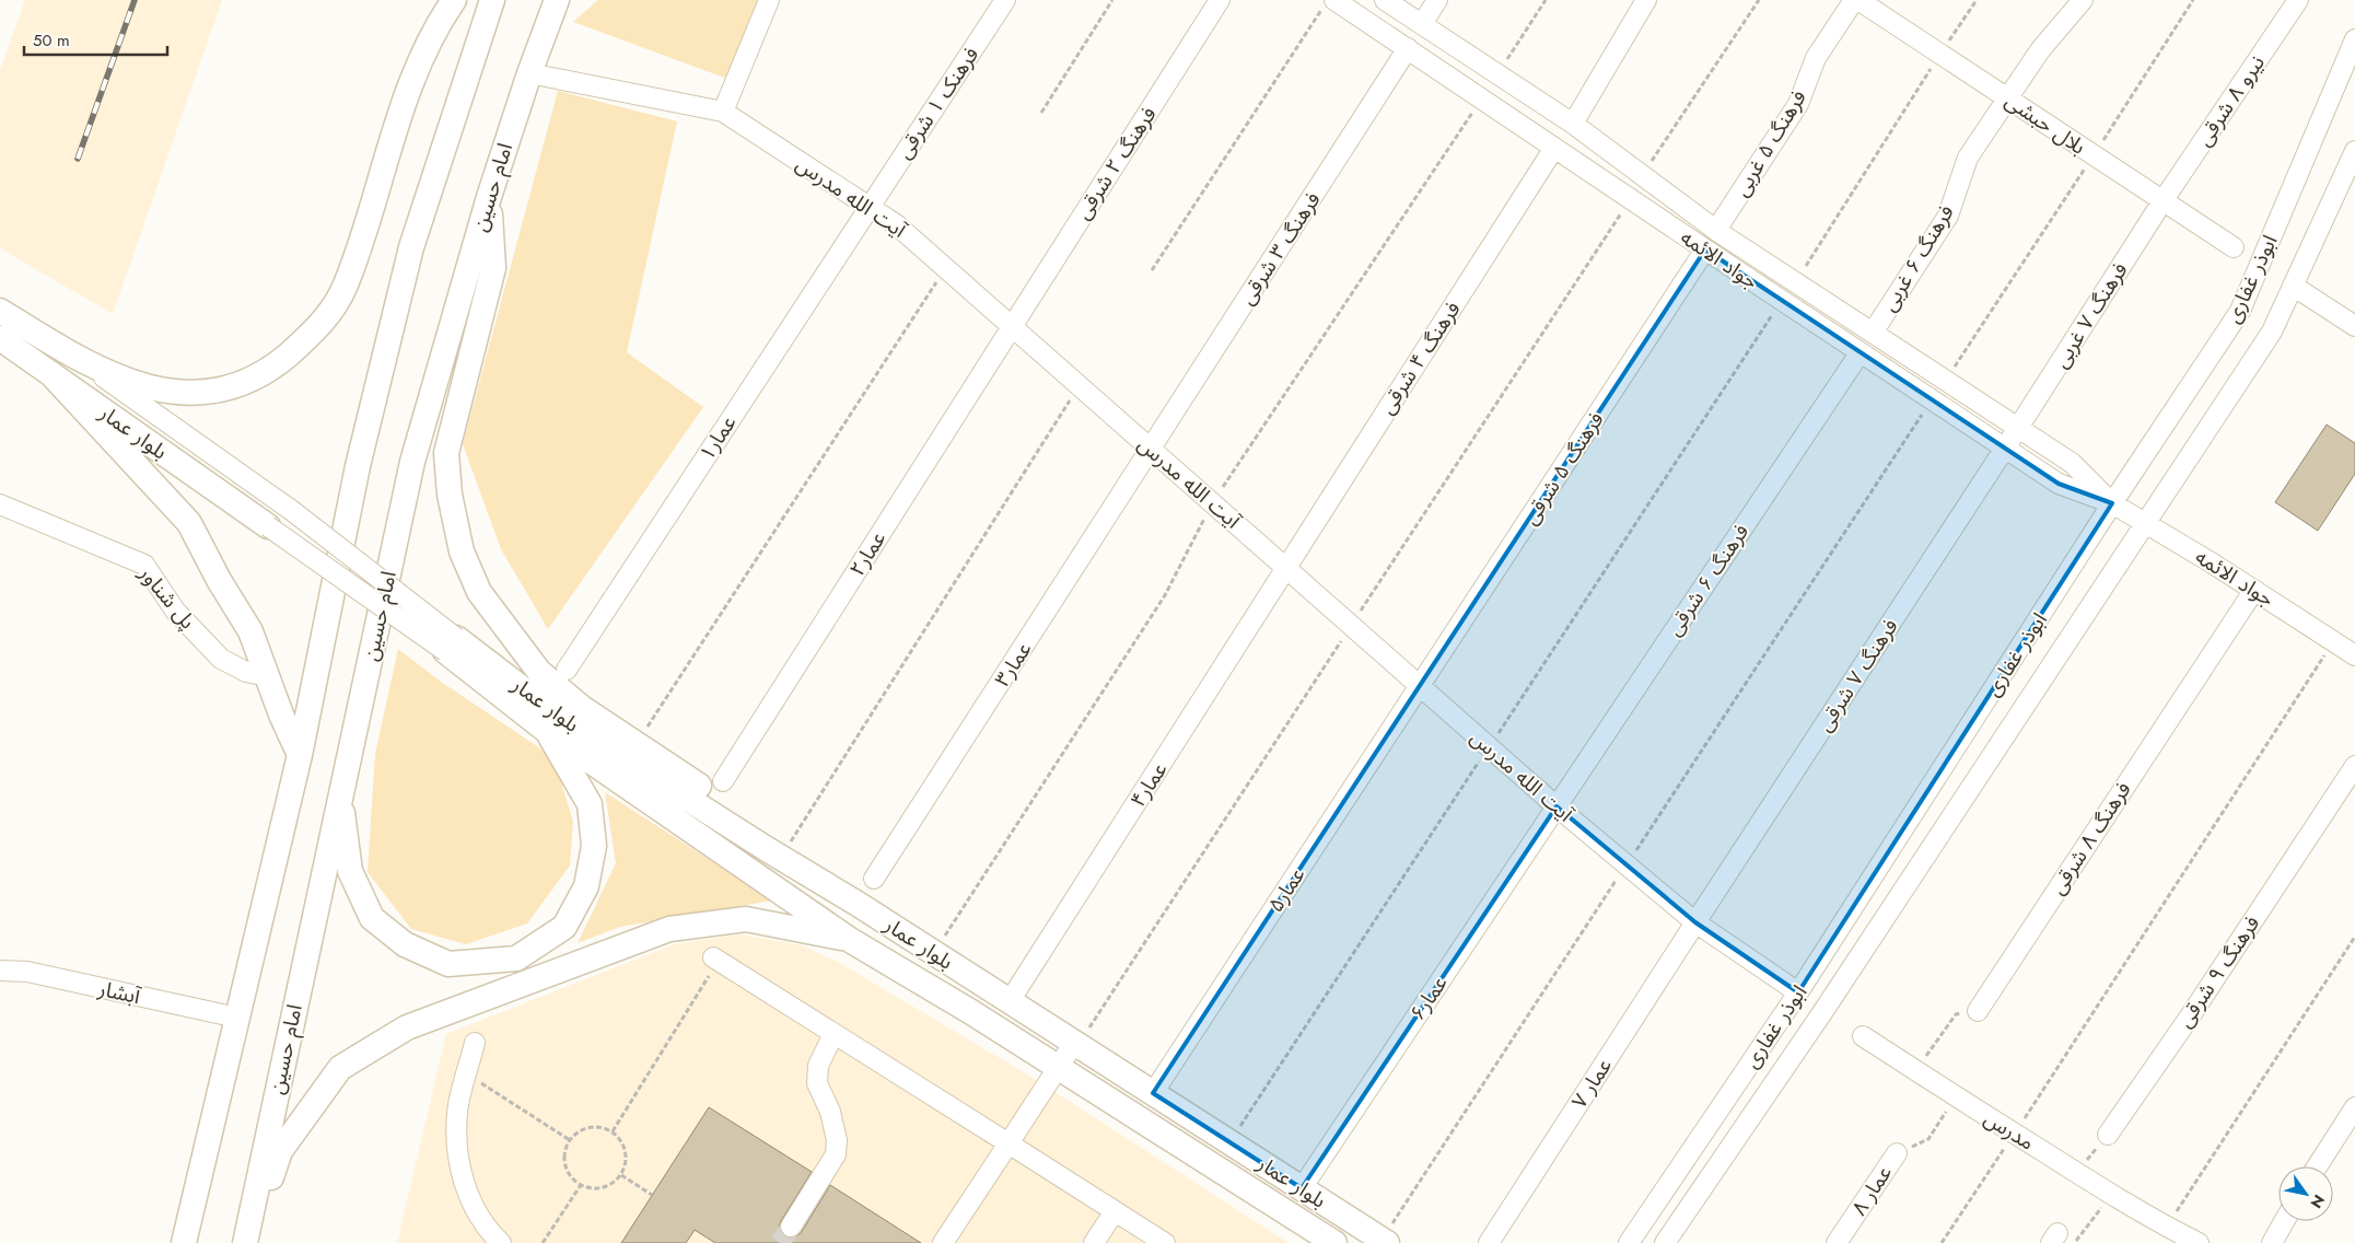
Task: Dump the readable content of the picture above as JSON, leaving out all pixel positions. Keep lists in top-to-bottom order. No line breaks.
{"streets":{"main road":["امام حسین","بلوار عمار"],"street":["نیرو ۸ شرقی","فرهنک ۱ شرقی","بلال حبشی","فرهنگ ۵ غربی","فرهنگ ۲ شرقی","آیت الله مدرس","فرهنگ ۳ شرقی","فرهنگ ۶ غربی","جواد الائمه","ابوذر غفاری","فرهنگ ۷ غربی","فرهنگ ۴ شرقی","عمار۱","فرهنگ ۵ شرقی","عمار۲","فرهنگ ۶ شرقی","پل شناور","عمار۳","فرهنگ ۷ شرقی","عمار۴","فرهنگ ۸ شرقی","عمار۵","فرهنگ ۹ شرقی","آبشار","عمار۶","عمار ۷","مدرس","عمار ۸"]},"crossings":[["نیرو ۸ شرقی","بلال حبشی"],["نیرو ۸ شرقی","فرهنگ ۷ غربی"],["فرهنک ۱ شرقی","آیت الله مدرس"],["فرهنک ۱ شرقی","عمار۱"],["بلال حبشی","فرهنگ ۵ غربی"],["بلال حبشی","فرهنگ ۶ غربی"],["بلال حبشی","فرهنگ ۷ غربی"],["فرهنگ ۵ غربی","جواد الائمه"],["فرهنگ ۲ شرقی","آیت الله مدرس"],["فرهنگ ۲ شرقی","عمار۲"],["امام حسین","آیت الله مدرس"],["آیت الله مدرس","فرهنگ ۳ شرقی"],["آیت الله مدرس","ابوذر غفاری"],["آیت الله مدرس","فرهنگ ۴ شرقی"],["آیت الله مدرس","عمار۱"],["آیت الله مدرس","فرهنگ ۵ شرقی"],["آیت الله مدرس","عمار۲"],["آیت الله مدرس","فرهنگ ۶ شرقی"],["آیت الله مدرس","عمار۳"],["آیت الله مدرس","فرهنگ ۷ شرقی"],["آیت الله مدرس","عمار۴"],["آیت الله مدرس","عمار۵"],["آیت الله مدرس","عمار۶"],["آیت الله مدرس","عمار ۷"],["فرهنگ ۳ شرقی","جواد الائمه"],["فرهنگ ۳ شرقی","عمار۳"],["فرهنگ ۶ غربی","جواد الائمه"],["جواد الائمه","ابوذر غفاری"],["جواد الائمه","فرهنگ ۷ غربی"],["جواد الائمه","فرهنگ ۴ شرقی"],["جواد الائمه","فرهنگ ۵ شرقی"],["جواد الائمه","فرهنگ ۶ شرقی"],["جواد الائمه","فرهنگ ۷ شرقی"],["جواد الائمه","فرهنگ ۸ شرقی"],["فرهنگ ۷ غربی","فرهنگ ۷ شرقی"],["فرهنگ ۴ شرقی","عمار۴"],["بلوار عمار","عمار۴"],["بلوار عمار","عمار۵"],["بلوار عمار","عمار۶"],["فرهنگ ۵ شرقی","عمار۵"],["فرهنگ ۶ شرقی","عمار۶"],["فرهنگ ۷ شرقی","عمار ۷"],["مدرس","عمار ۸"]],"scale_bar":"50 m","north":"bottom right"}
